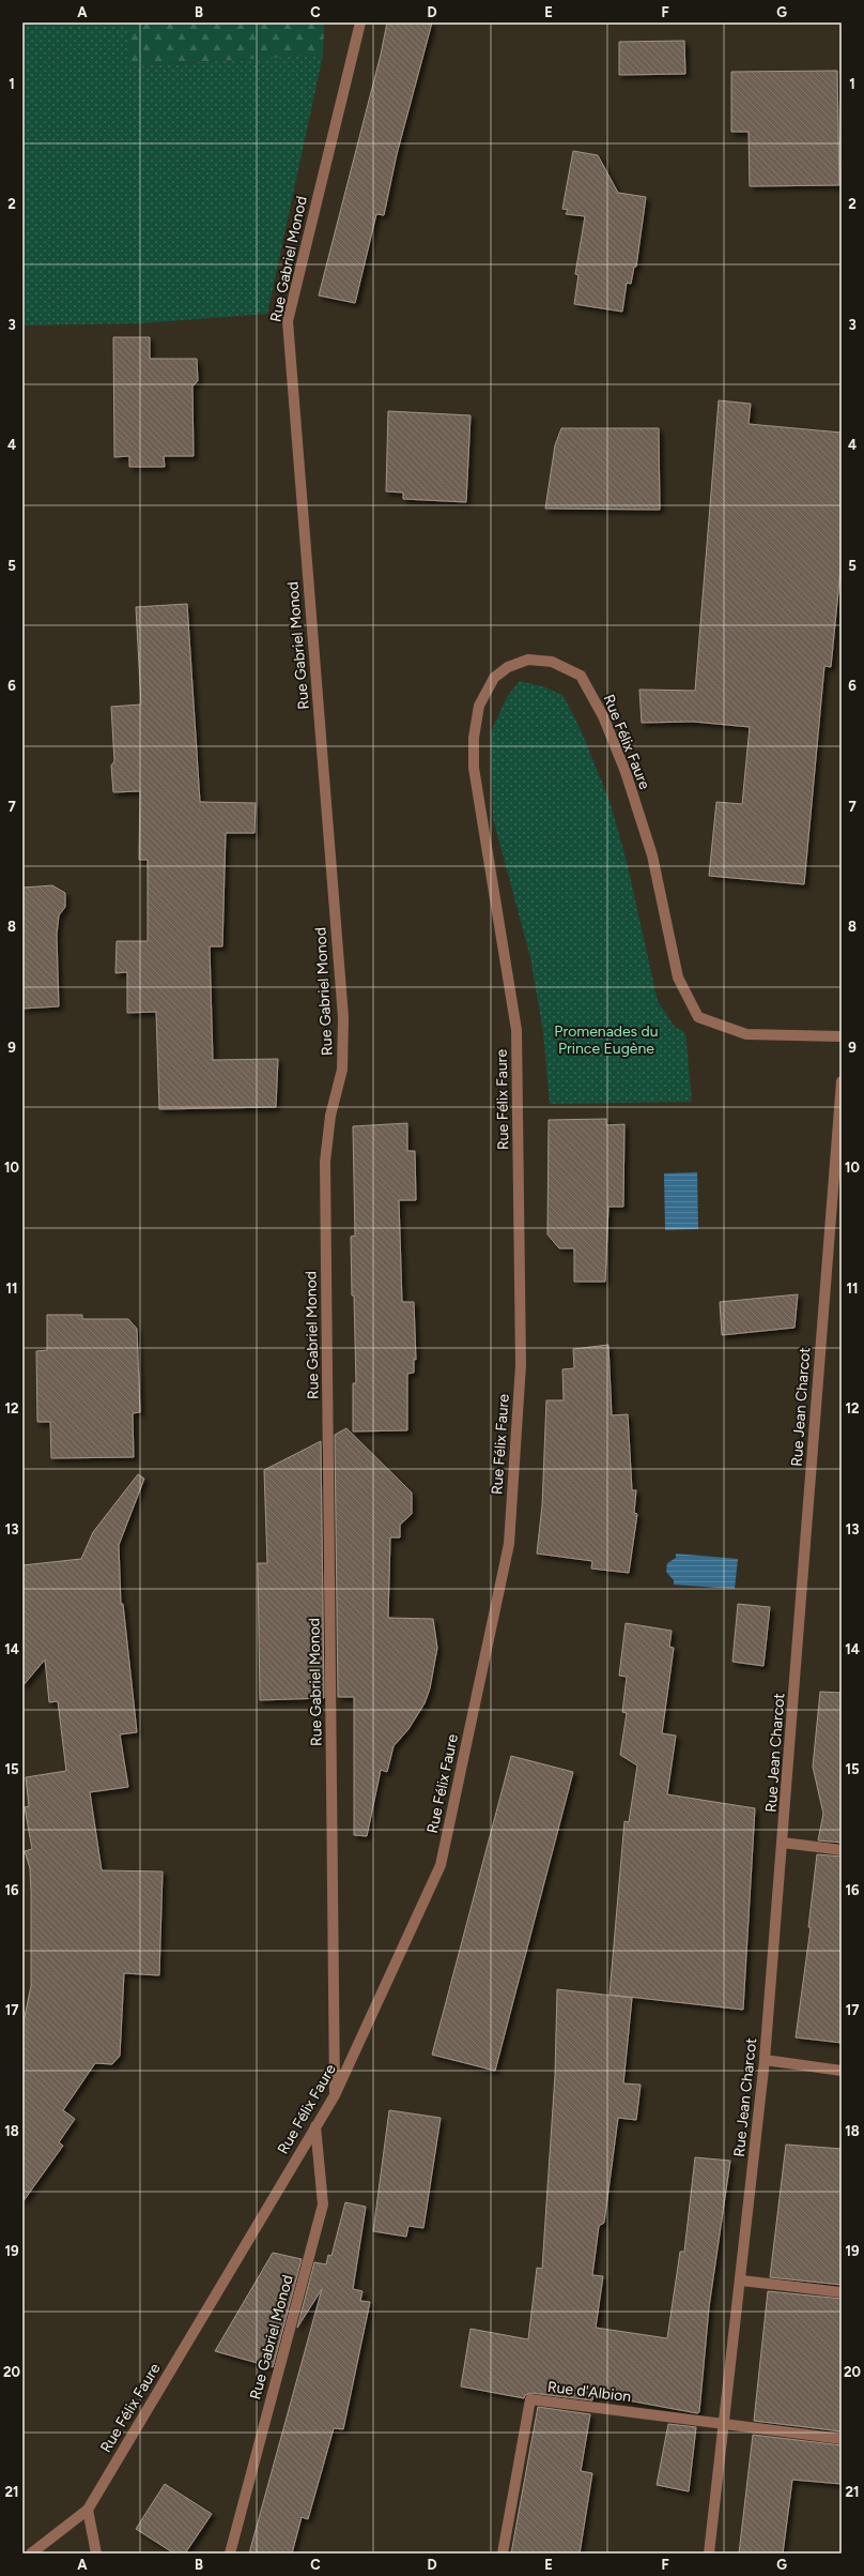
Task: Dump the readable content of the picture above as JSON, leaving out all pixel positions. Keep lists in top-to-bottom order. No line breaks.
{"streets":{"street":["Rue Gabriel Monod","Rue Félix Faure","Rue Jean Charcot","Rue d'Albion"]},"crossings":[["Rue Gabriel Monod","Rue Félix Faure"],["Rue Jean Charcot","Rue d'Albion"]],"parks":["Promenades du Prince Eugène"],"grid":{"columns":["A","B","C","D","E","F","G"],"rows":["1","2","3","4","5","6","7","8","9","10","11","12","13","14","15","16","17","18","19","20","21"]}}
